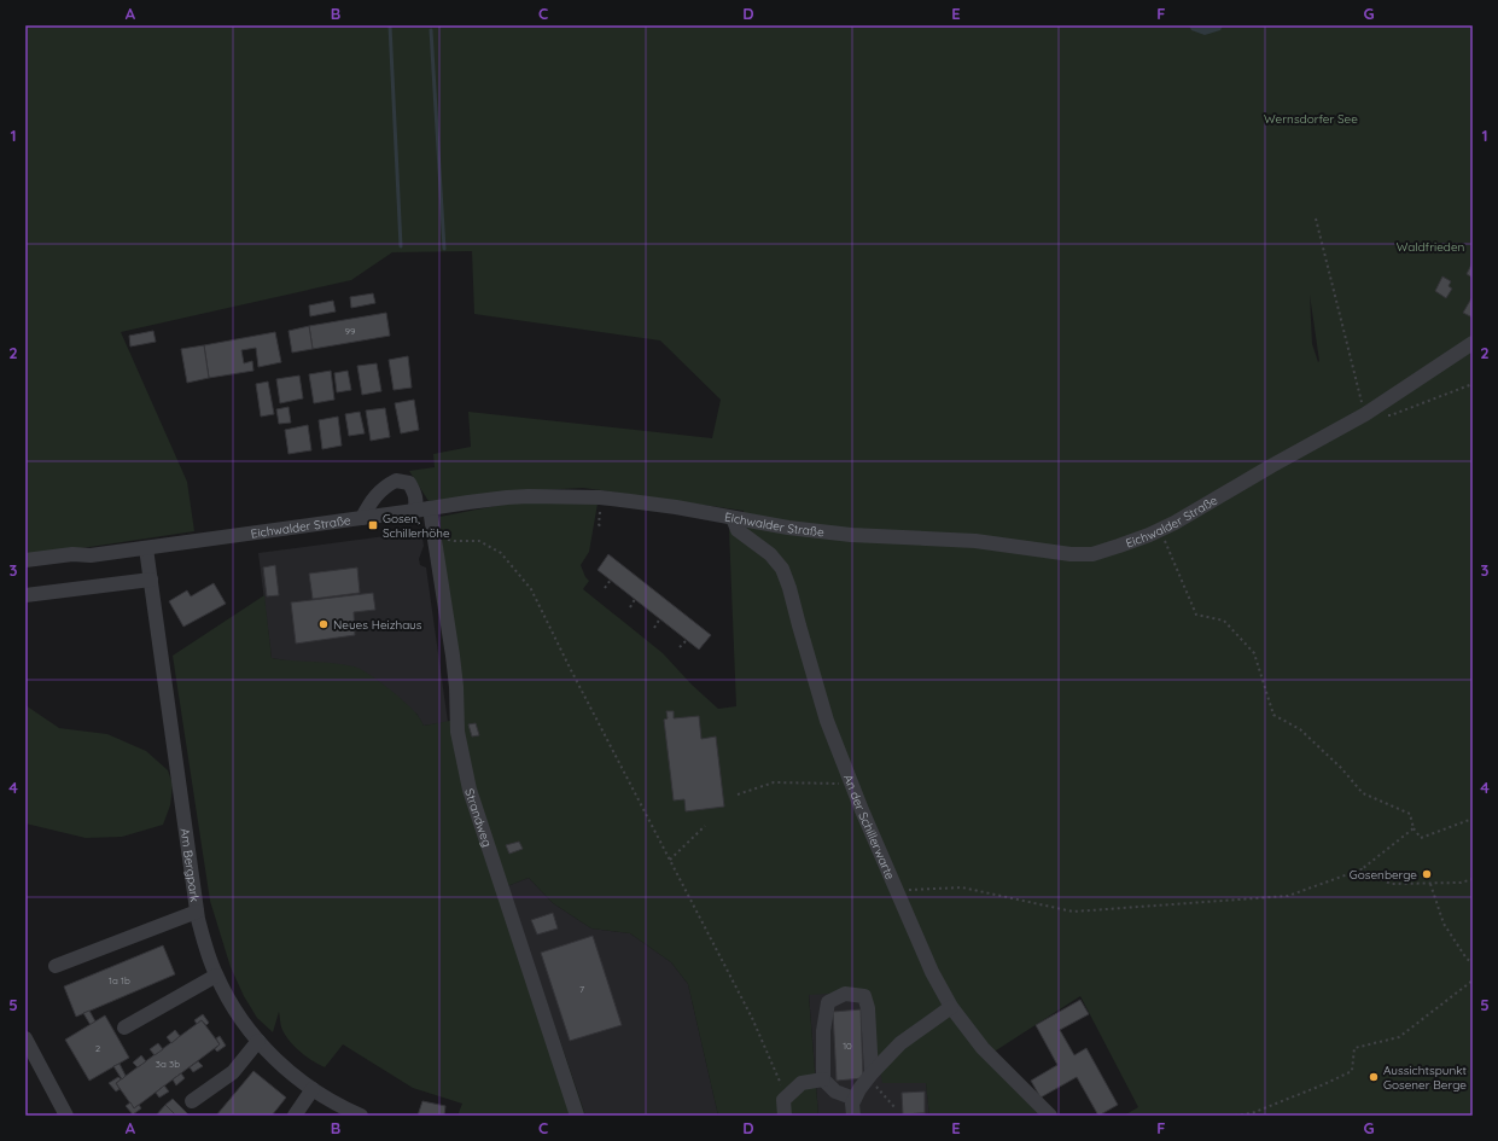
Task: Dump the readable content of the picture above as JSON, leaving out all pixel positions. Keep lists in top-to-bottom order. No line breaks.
{"streets":{"street":["Eichwalder Straße","Strandweg","An der Schillerwarte","Am Bergpark"]},"crossings":[["Eichwalder Straße","Strandweg"],["Eichwalder Straße","An der Schillerwarte"],["Eichwalder Straße","Am Bergpark"]],"parks":["Wernsdorfer See","Waldfrieden"],"places":{"transit":["Gosen, Schillerhöhe"],"other":["Neues Heizhaus","Gosenberge","Aussichtspunkt Gosener Berge"]},"house_numbers":["99","1a 1b","7","10","2","3a 3b"],"grid":{"columns":["A","B","C","D","E","F","G"],"rows":["1","2","3","4","5"]}}
